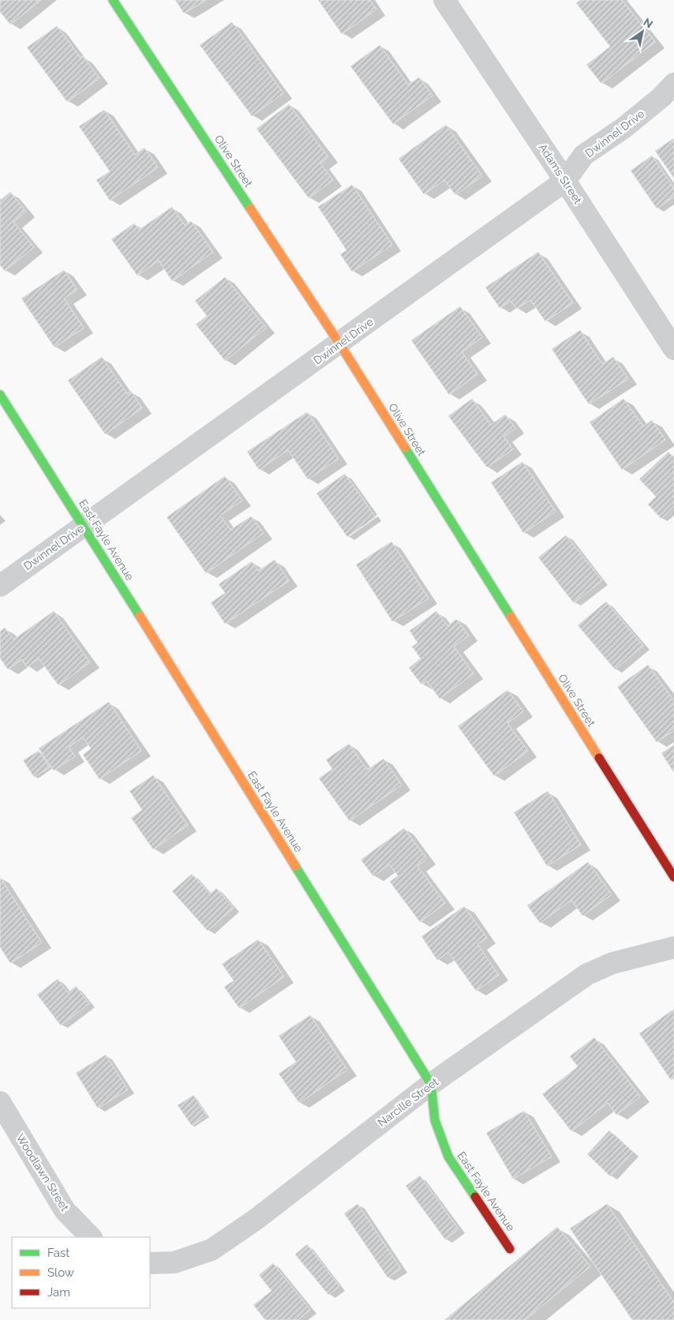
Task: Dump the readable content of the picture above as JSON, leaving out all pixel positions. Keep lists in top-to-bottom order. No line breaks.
{"streets":{"street":["Dwinnel Drive","Olive Street","Adams Street","East Fayle Avenue","Narcille Street","Woodlawn Street"]},"crossings":[["Dwinnel Drive","Olive Street"],["Dwinnel Drive","Adams Street"],["Dwinnel Drive","East Fayle Avenue"],["East Fayle Avenue","Narcille Street"]],"legend":["Fast","Slow","Jam"],"north":"top right"}
